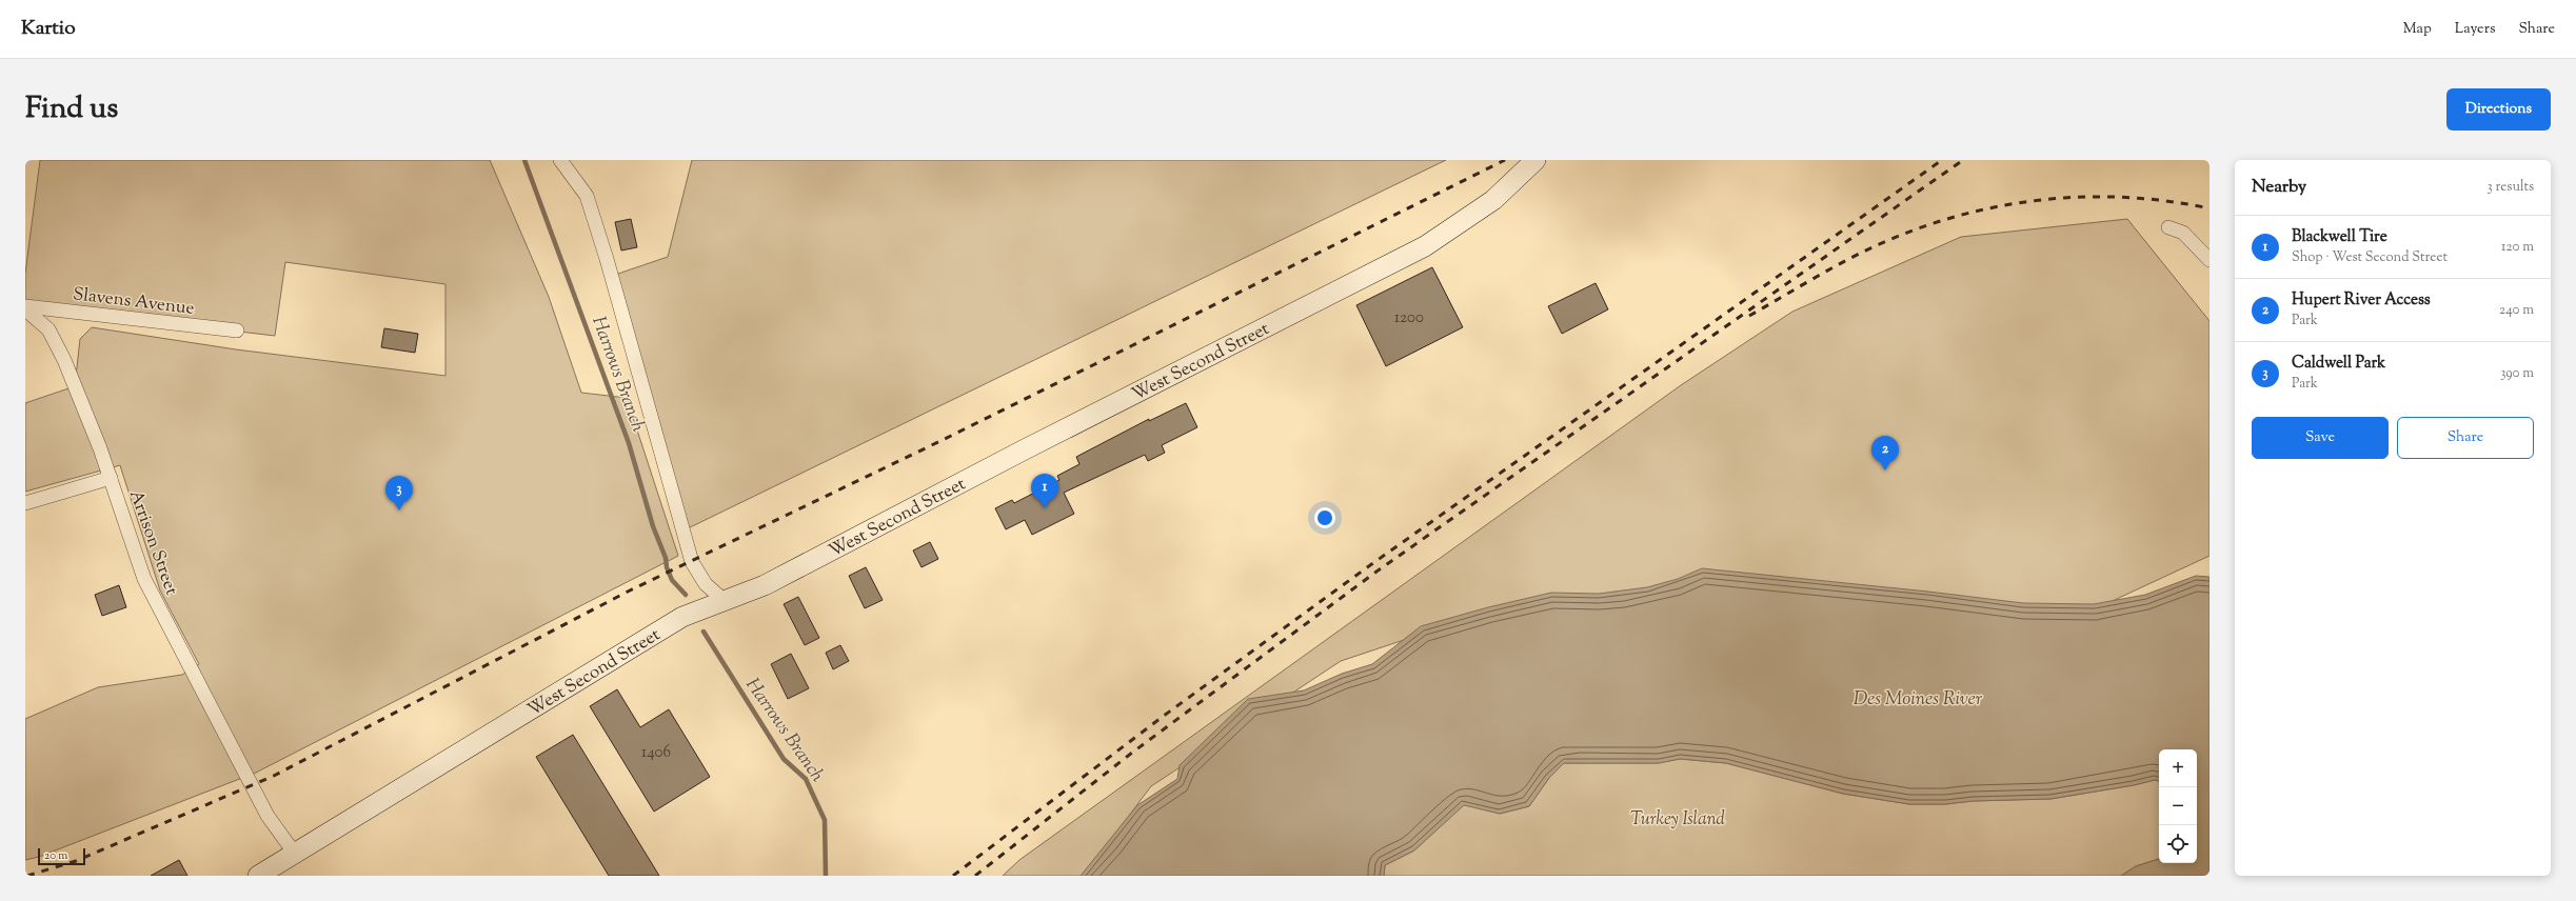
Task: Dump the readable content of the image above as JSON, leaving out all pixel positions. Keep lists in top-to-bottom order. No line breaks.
{"streets":{"main road":["West Second Street"],"street":["Slavens Avenue","Arrison Street"]},"crossings":[["Slavens Avenue","Arrison Street"],["West Second Street","Arrison Street"]],"water":["Harrows Branch","Des Moines River"],"parks":["Turkey Island"],"house_numbers":["1200","1406"],"scale_bar":"20 m","page":{"header":"Kartio","nav":["Map","Layers","Share"],"title":"Find us","buttons":["Directions",["Save","Share"]],"heading":["Nearby","3 results"],"list":[{"mark":"1","name":"Blackwell Tire","note":"Shop · West Second Street","value":"120 m"},{"mark":"2","name":"Hupert River Access","note":"Park","value":"240 m"},{"mark":"3","name":"Caldwell Park","note":"Park","value":"390 m"}],"pins":["2","1","3"],"map_buttons":["+","−"],"scale":"20 m"}}
